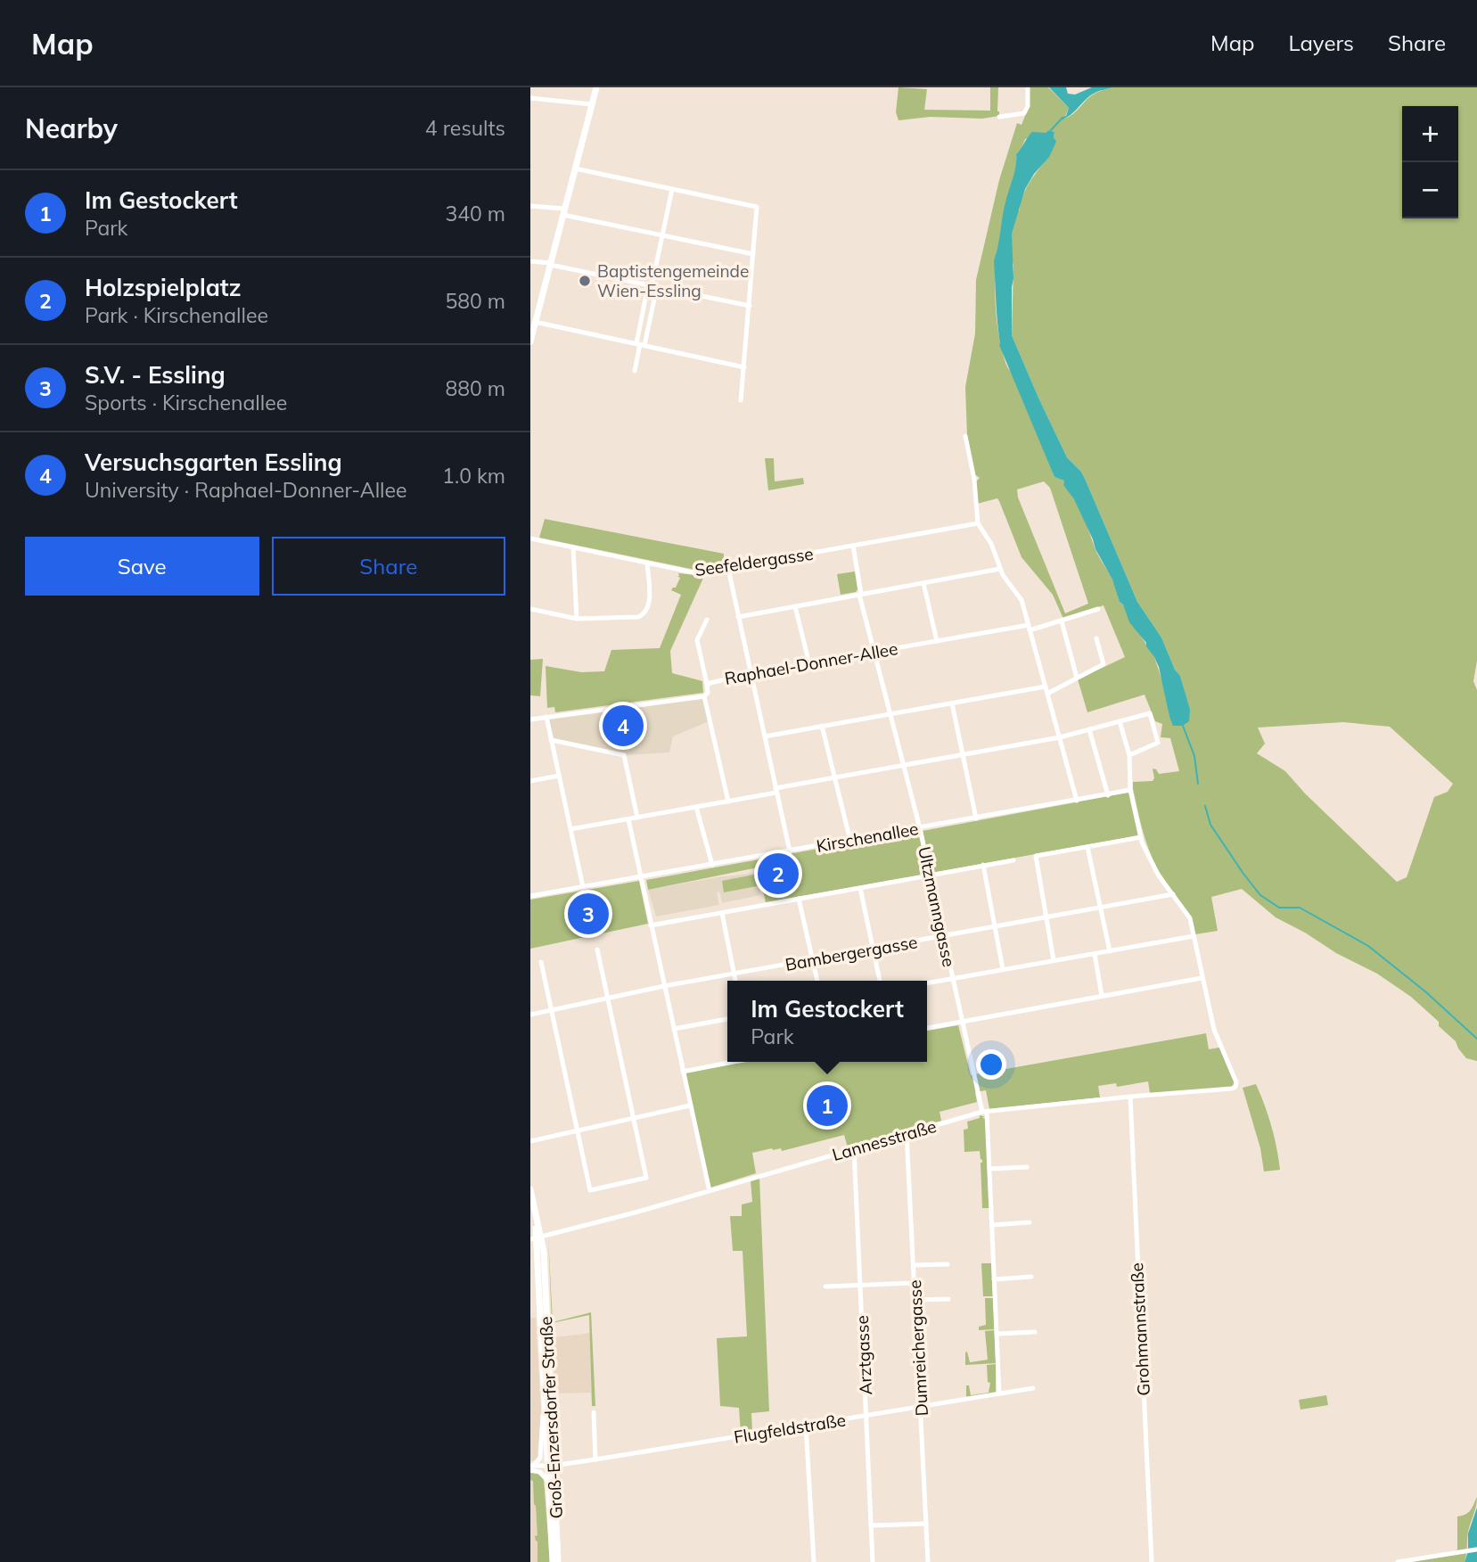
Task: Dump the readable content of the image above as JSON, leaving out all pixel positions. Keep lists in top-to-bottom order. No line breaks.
{"streets":{"main road":["Groß-Enzersdorfer Straße"],"street":["Seefeldergasse","Raphael-Donner-Allee","Kirschenallee","Ultzmanngasse","Bambergergasse","Lannesstraße","Grohmannstraße","Dumreichergasse","Arztgasse","Flugfeldstraße"]},"crossings":[["Seefeldergasse","Ultzmanngasse"],["Raphael-Donner-Allee","Ultzmanngasse"],["Kirschenallee","Ultzmanngasse"],["Ultzmanngasse","Bambergergasse"],["Ultzmanngasse","Lannesstraße"],["Ultzmanngasse","Flugfeldstraße"],["Lannesstraße","Grohmannstraße"],["Lannesstraße","Dumreichergasse"],["Lannesstraße","Arztgasse"],["Lannesstraße","Groß-Enzersdorfer Straße"],["Dumreichergasse","Flugfeldstraße"],["Arztgasse","Flugfeldstraße"],["Groß-Enzersdorfer Straße","Flugfeldstraße"]],"places":["Baptistengemeinde Wien-Essling"],"page":{"header":"Map","nav":["Map","Layers","Share"],"heading":["Nearby","4 results"],"map_buttons":["+","−"],"list":[{"mark":"1","name":"Im Gestockert","note":"Park","value":"340 m"},{"mark":"2","name":"Holzspielplatz","note":"Park · Kirschenallee","value":"580 m"},{"mark":"3","name":"S.V. - Essling","note":"Sports · Kirschenallee","value":"880 m"},{"mark":"4","name":"Versuchsgarten Essling","note":"University · Raphael-Donner-Allee","value":"1.0 km"}],"buttons":["Save","Share"],"pins":["4","2","3","1"],"popup":["Im Gestockert","Park"]}}
